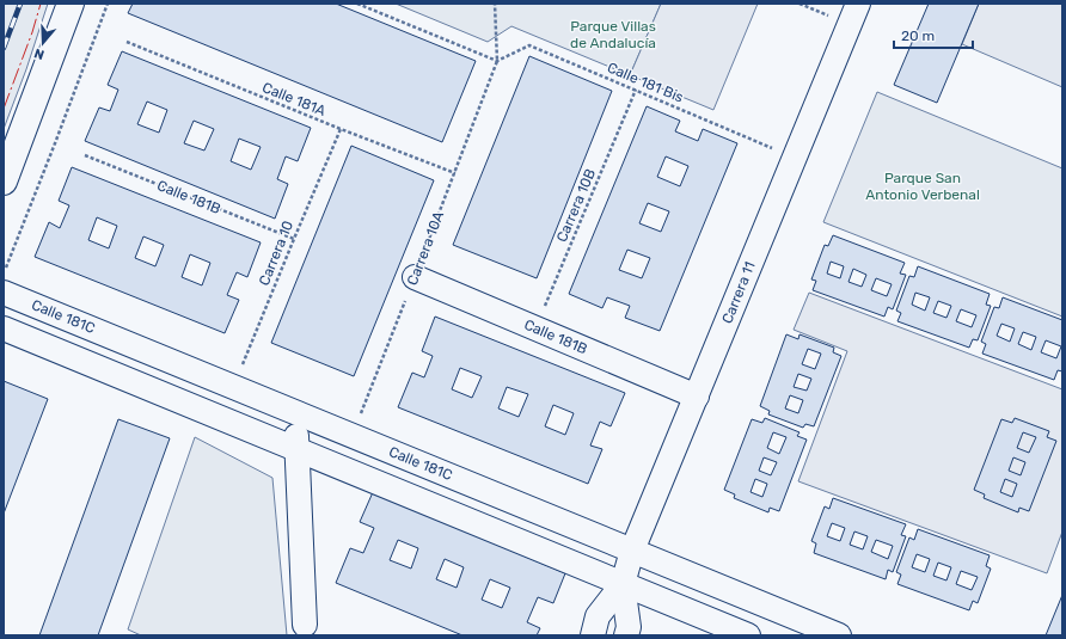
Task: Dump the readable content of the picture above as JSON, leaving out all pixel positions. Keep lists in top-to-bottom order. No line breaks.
{"streets":{"street":["Calle 181B","Carrera 11","Calle 181C"],"path":["Calle 181 Bis","Calle 181A","Carrera 10B","Carrera 10A","Carrera 10"]},"crossings":[["Calle 181 Bis","Carrera 10B"],["Calle 181 Bis","Carrera 10A"],["Calle 181 Bis","Carrera 11"],["Calle 181A","Carrera 10A"],["Calle 181A","Carrera 10"],["Calle 181B","Carrera 10B"],["Calle 181B","Carrera 10A"],["Calle 181B","Carrera 10"],["Calle 181B","Carrera 11"],["Carrera 10A","Calle 181C"],["Carrera 10","Calle 181C"],["Carrera 11","Calle 181C"]],"parks":["Parque Villas de Andalucía","Parque San Antonio Verbenal"],"scale_bar":"20 m","north":"bottom"}
